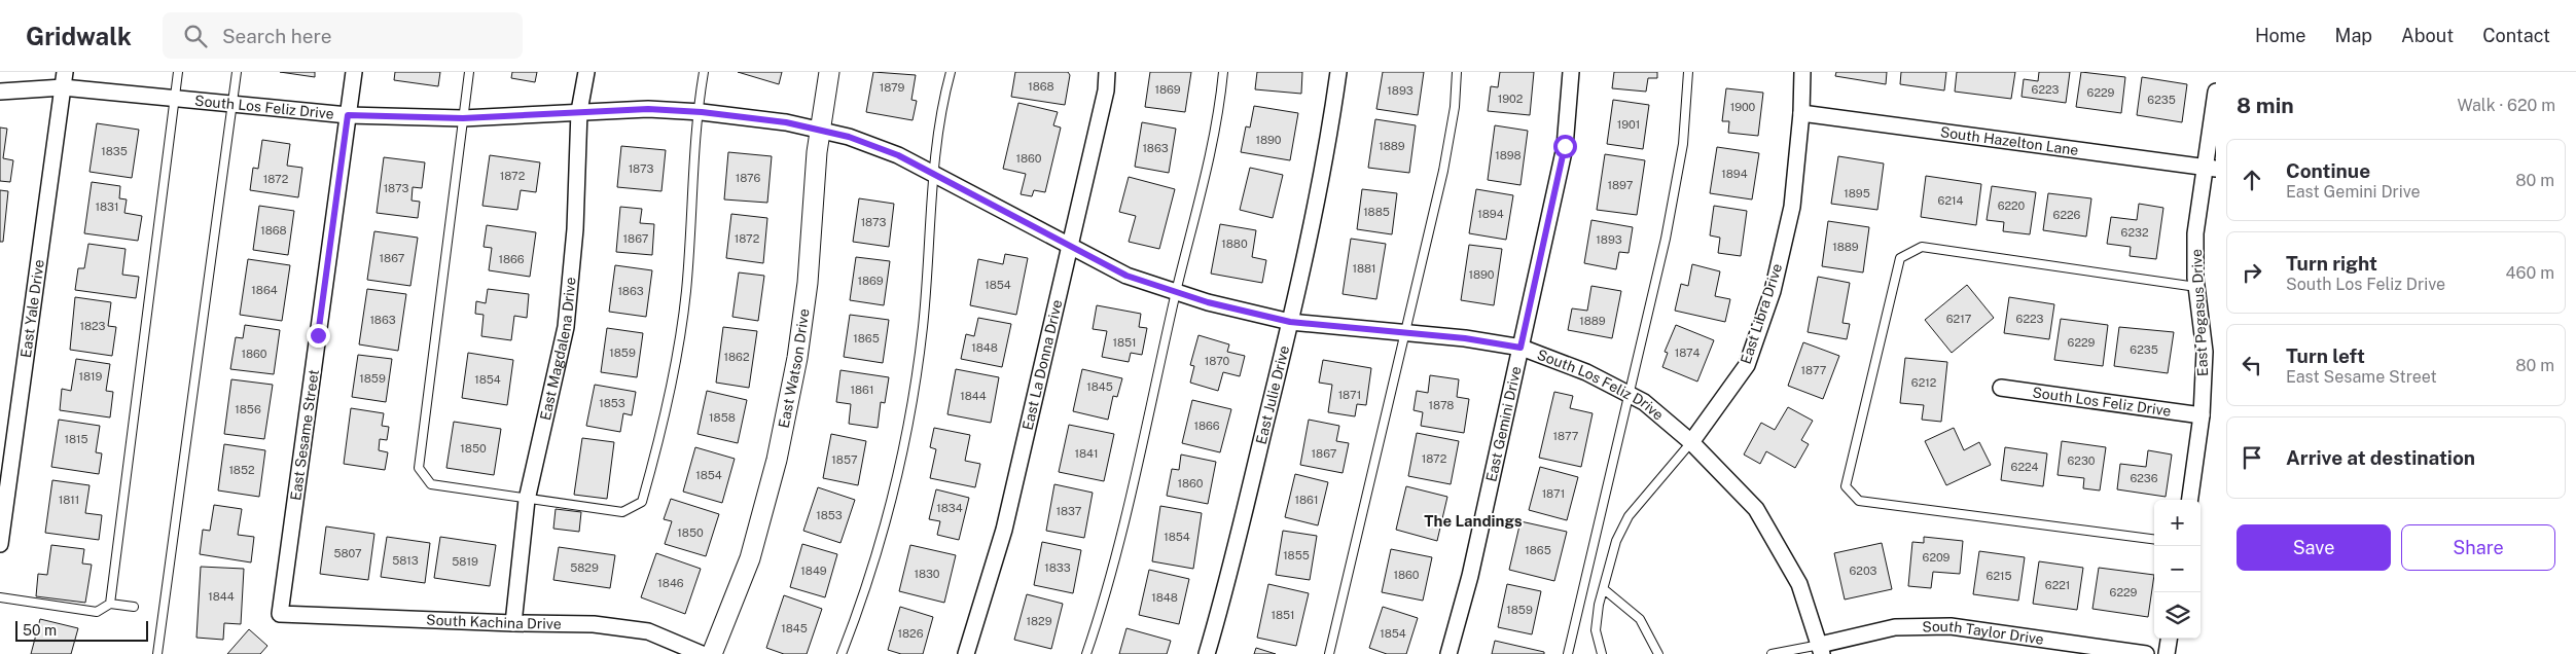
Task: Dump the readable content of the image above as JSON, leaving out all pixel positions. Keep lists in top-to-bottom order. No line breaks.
{"streets":{"street":["South Los Feliz Drive","South Hazelton Lane","East Yale Drive","East Pegasus Drive","East Libra Drive","East Magdalena Drive","East La Donna Drive","East Watson Drive","East Julie Drive","East Gemini Drive","East Sesame Street","South Kachina Drive","South Taylor Drive"]},"crossings":[["South Los Feliz Drive","East Yale Drive"],["South Los Feliz Drive","East Pegasus Drive"],["South Los Feliz Drive","East Libra Drive"],["South Los Feliz Drive","East Magdalena Drive"],["South Los Feliz Drive","East La Donna Drive"],["South Los Feliz Drive","East Watson Drive"],["South Los Feliz Drive","East Julie Drive"],["South Los Feliz Drive","East Gemini Drive"],["South Los Feliz Drive","East Sesame Street"],["South Hazelton Lane","East Pegasus Drive"],["South Hazelton Lane","East Libra Drive"],["East Magdalena Drive","South Kachina Drive"],["East Sesame Street","South Kachina Drive"]],"districts":["The Landings"],"house_numbers":["1868","1879","1869","6223","1893","6229","1902","6235","1900","1901","1890","1889","1863","1835","1898","1860","1873","1894","1872","1876","1872","1897","1873","1895","6214","6220","1831","1885","1894","6226","1873","1868","6232","1867","1872","1893","1880","1889","1867","1866","1881","1890","1869","1854","1864","1863","6217","6223","1863","1889","1823","1865","1851","6229","1848","6235","1859","1874","1860","1862","1870","1877","1819","1859","1854","6212","1845","1861","1871","1844","1853","1878","1856","1858","1866","1877","1815","1850","1841","1867","1872","1857","6230","6224","1852","1854","6236","1860","1871","1811","1861","1834","1837","1853","1850","1854","1865","5807","1855","6209","5813","5819","5829","1833","1849","6203","1830","1860","6215","1846","6221","6229","1844","1848","1859","1851","1829","1845","1826","1854"],"scale_bar":"50 m","page":{"header":"Gridwalk","search":"Search here","nav":["Home","Map","About","Contact"],"heading":["8 min","Walk · 620 m"],"list":[["Continue","East Gemini Drive","80 m"],["Turn right","South Los Feliz Drive","460 m"],["Turn left","East Sesame Street","80 m"],"Arrive at destination"],"map_buttons":["+","−"],"buttons":["Save","Share"],"scale":"50 m"}}
